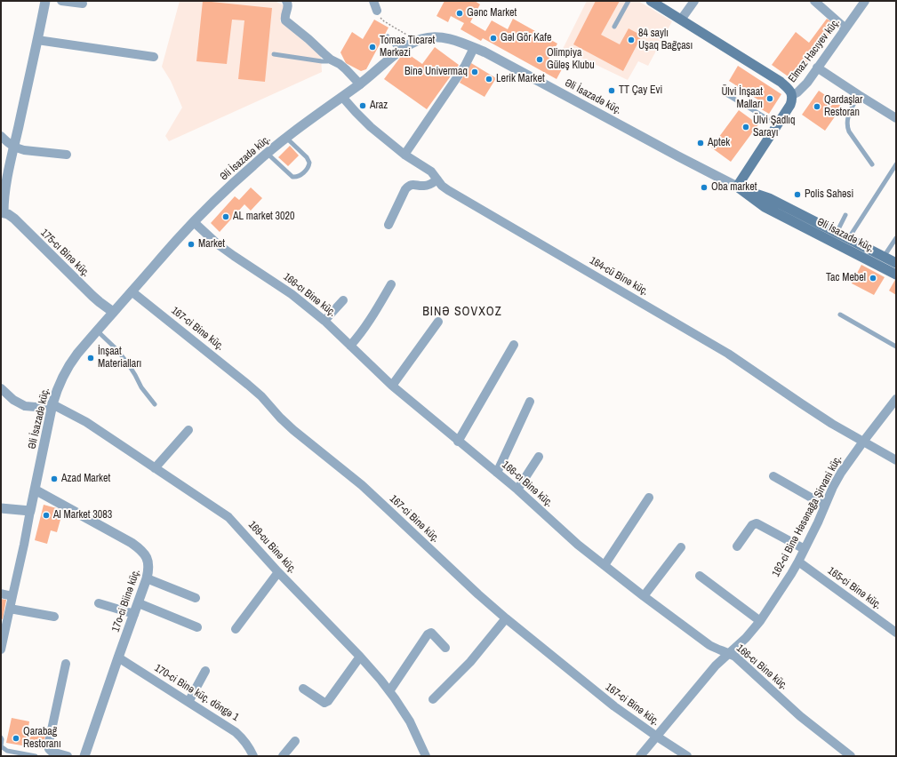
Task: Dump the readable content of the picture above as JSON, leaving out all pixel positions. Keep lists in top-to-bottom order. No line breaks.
{"streets":{"main road":["Əli İsazadə küç."],"street":["Elmaz Hacıyev küç.","175-cı Binə küç.","164-cü Binə küç.","166-cı Binə küç.","167-ci Binə küç.","162-ci Binə Həsənağa Şirvani küç.","169-cu Binə küç.","165-ci Binə küç.","17o-ci Biinə küç.","170-ci Binə küç. döngə 1"]},"crossings":[["Əli İsazadə küç.","175-cı Binə küç."],["Əli İsazadə küç.","164-cü Binə küç."],["Əli İsazadə küç.","166-cı Binə küç."],["Əli İsazadə küç.","167-ci Binə küç."],["Əli İsazadə küç.","169-cu Binə küç."],["Əli İsazadə küç.","17o-ci Biinə küç."],["164-cü Binə küç.","162-ci Binə Həsənağa Şirvani küç."],["166-cı Binə küç.","162-ci Binə Həsənağa Şirvani küç."],["167-ci Binə küç.","162-ci Binə Həsənağa Şirvani küç."],["162-ci Binə Həsənağa Şirvani küç.","165-ci Binə küç."],["17o-ci Biinə küç.","170-ci Binə küç. döngə 1"]],"districts":["BINƏ SOVXOZ"],"places":["Gənc Market","Gəl Gör Kafe","84 saylı Uşaq Bağçası","Tomas Ticarət Mərkəzi","Olimpiya Güləş Klubu","Binə Univermaq","Lerik Market","TT Çay Evi","Ülvi İnşaat Malları","Araz","Qardaşlar Restoran","Ülvi Şadlıq Sarayı","Aptek","Oba market","Polis Sahəsi","AL market 3020","Market","Tac Mebel","İnşaat Materialları","Azad Market","Al Market 3083","Qarabağ Restoranı"]}
